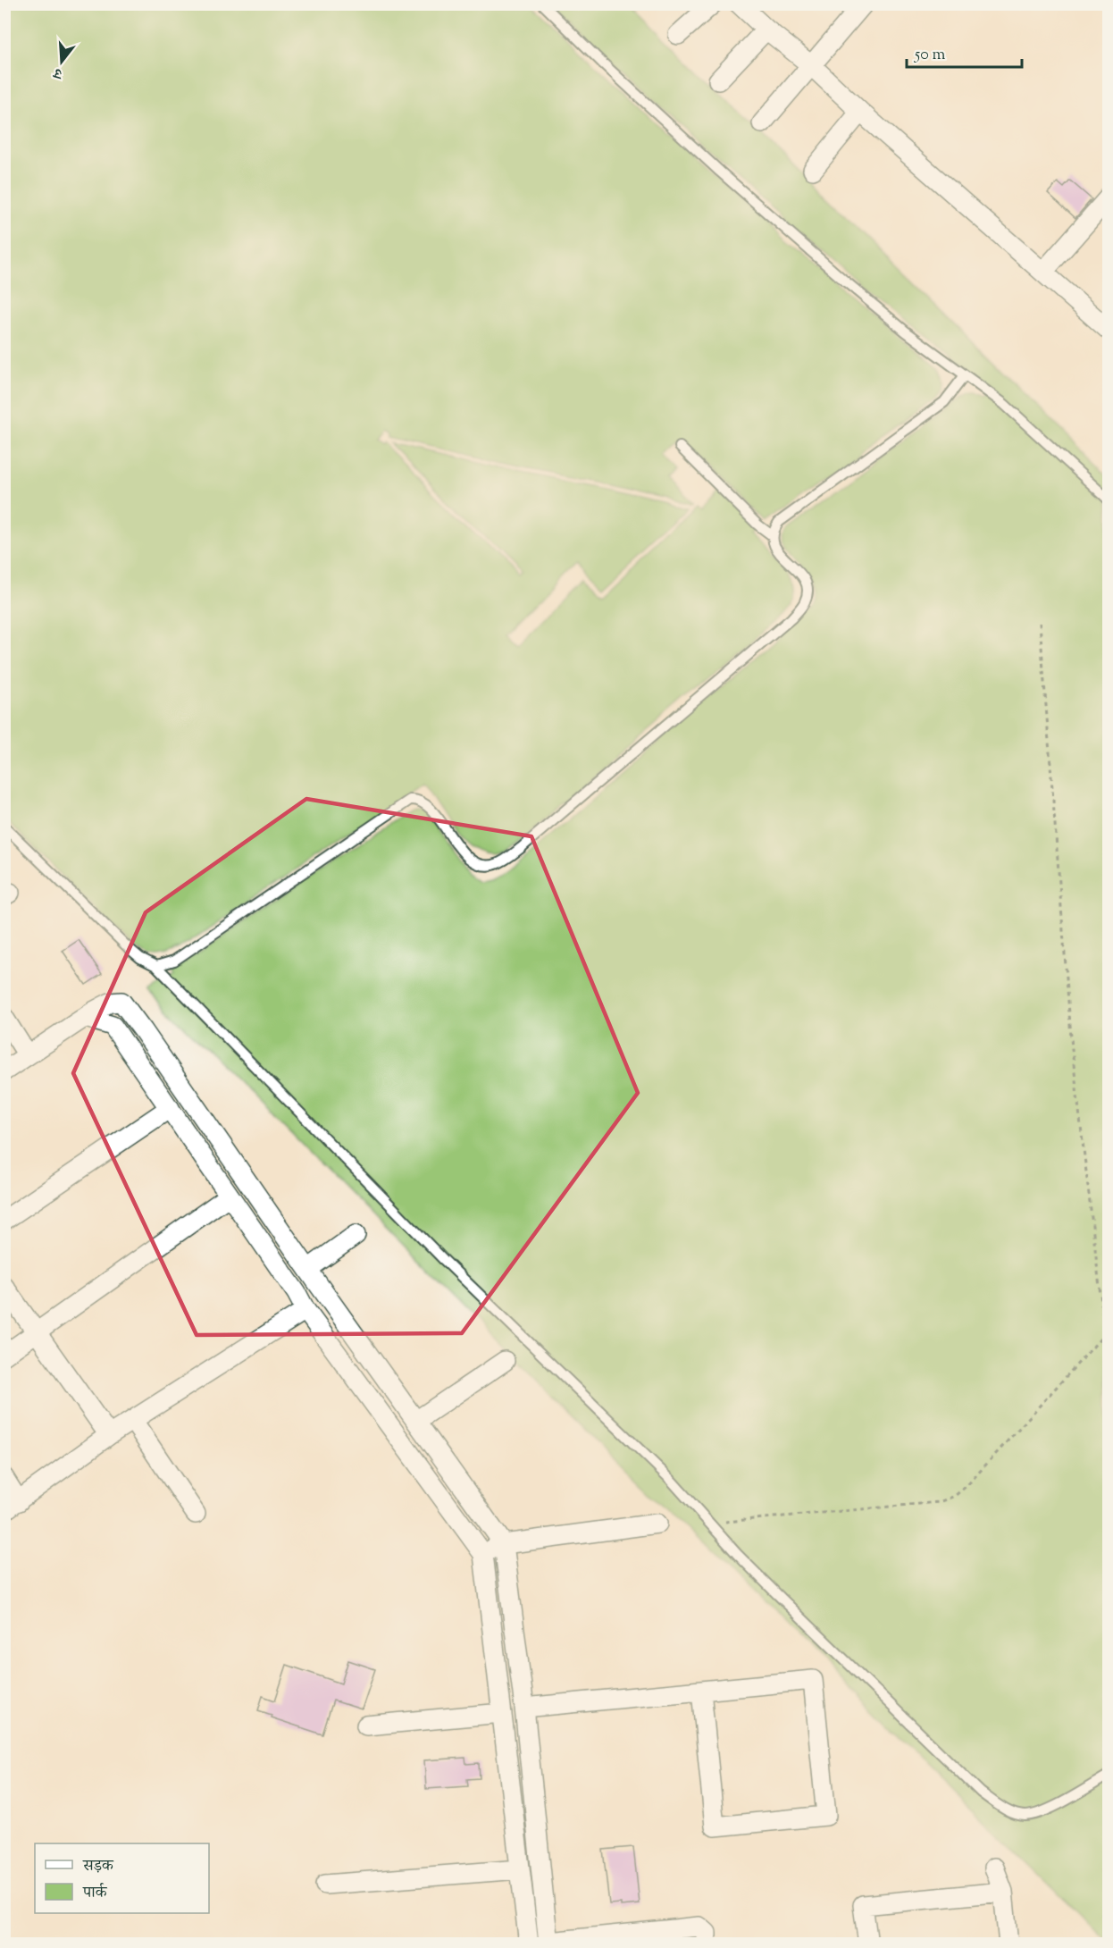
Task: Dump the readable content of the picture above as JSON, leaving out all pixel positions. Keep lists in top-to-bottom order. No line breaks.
{"legend":["सड़क","पार्क"],"scale_bar":"50 m","north":"bottom"}
